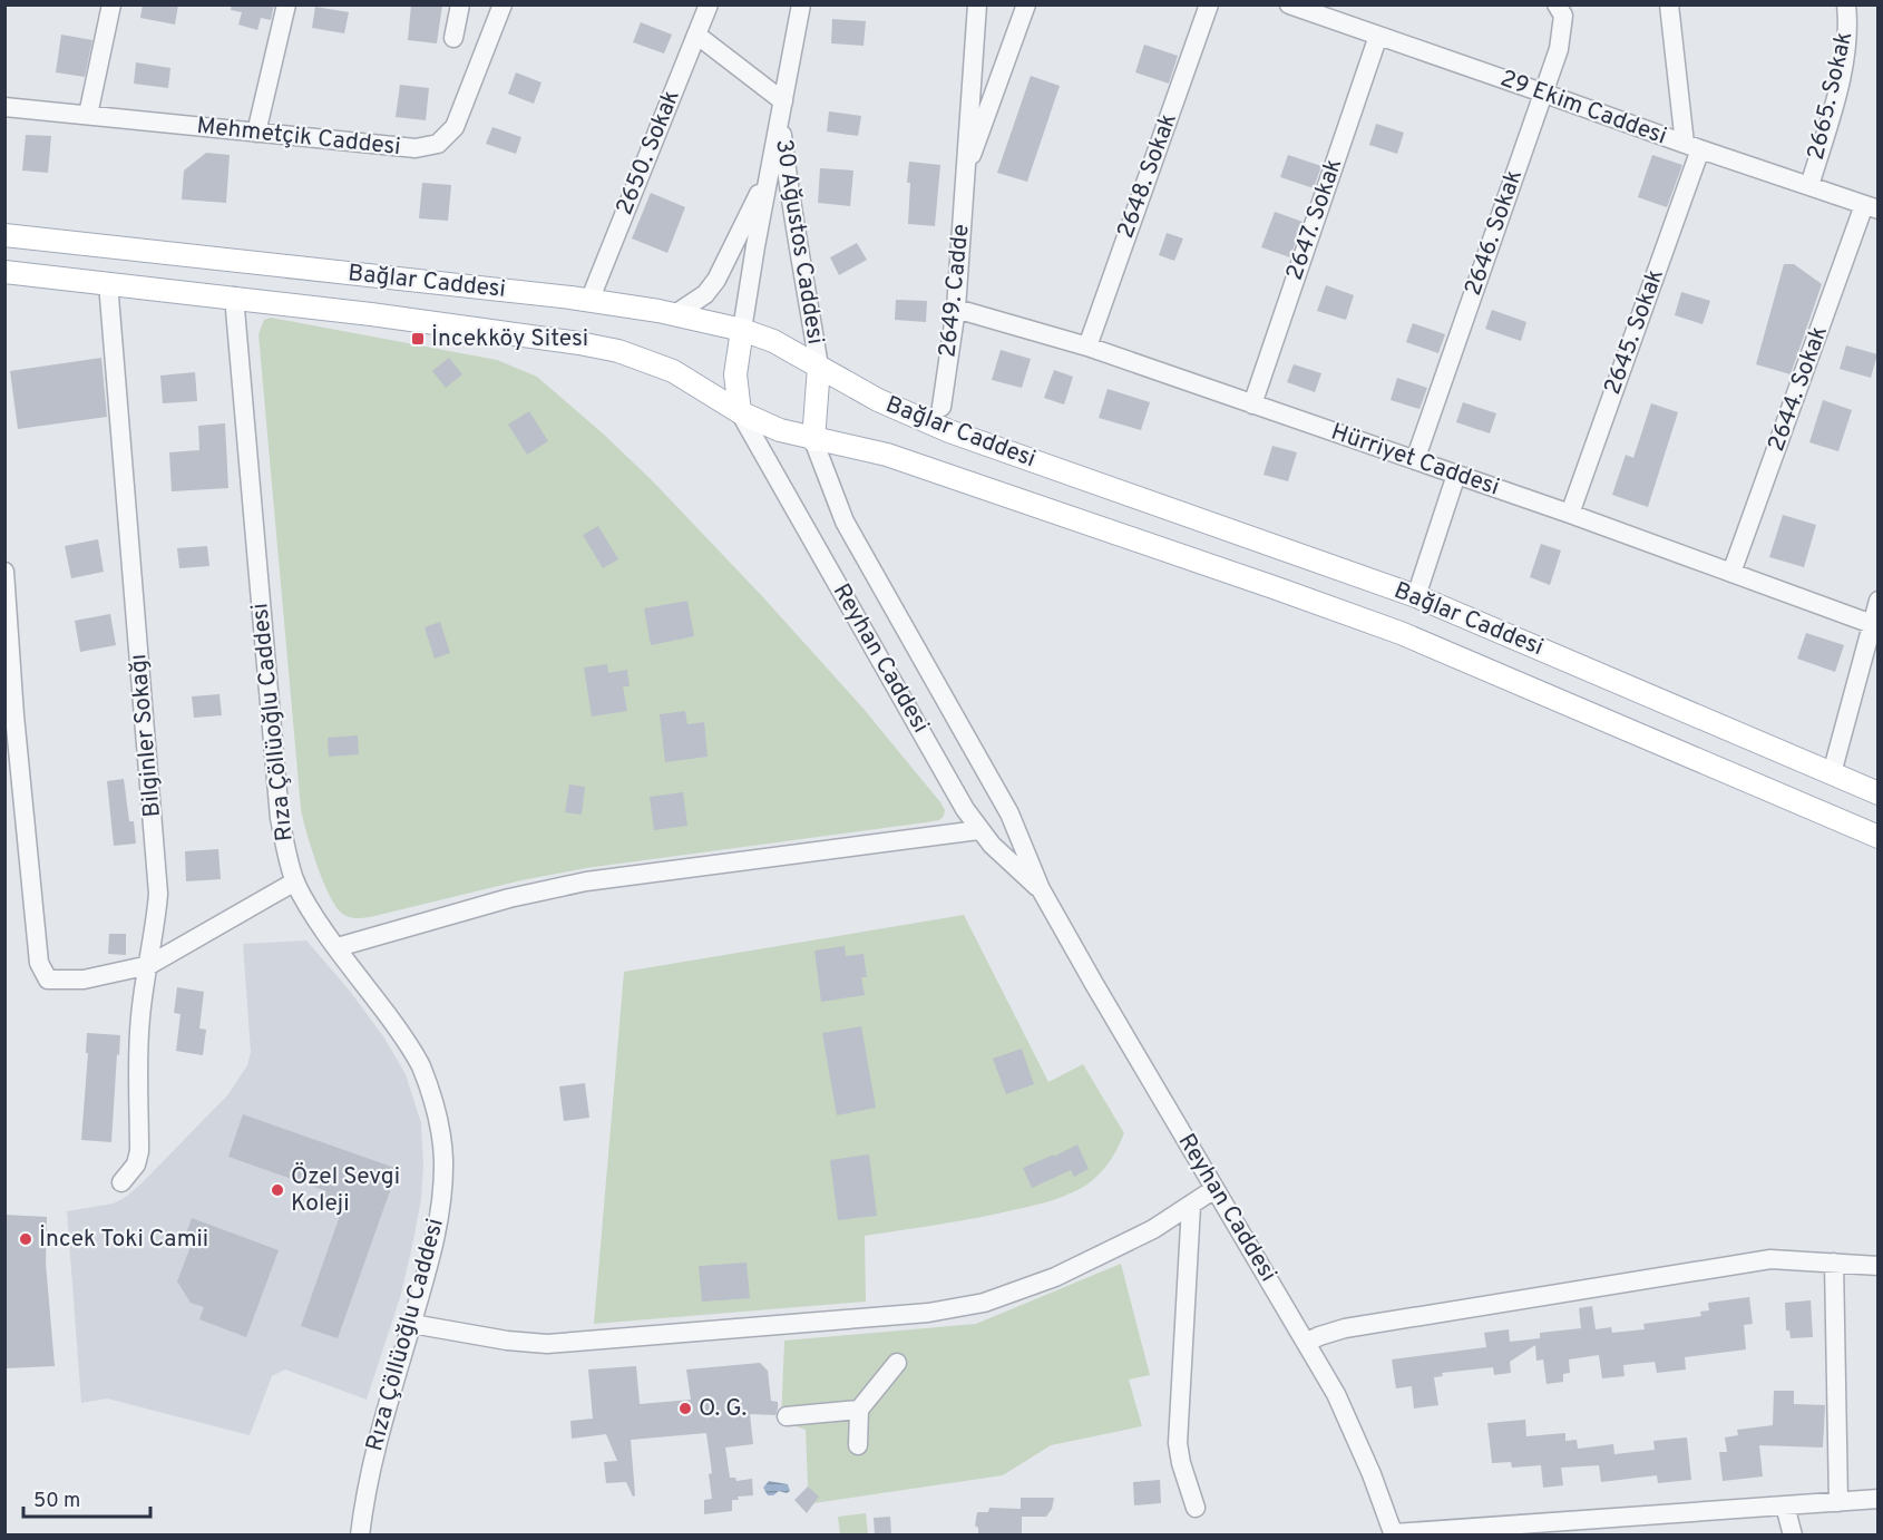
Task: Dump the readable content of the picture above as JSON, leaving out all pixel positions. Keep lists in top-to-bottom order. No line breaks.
{"streets":{"main road":["Bağlar Caddesi"],"street":["2665. Sokak","29 Ekim Caddesi","Mehmetçik Caddesi","2650. Sokak","2648. Sokak","2647. Sokak","2646. Sokak","30 Ağustos Caddesi","2649. Cadde","2645. Sokak","2644. Sokak","Hürriyet Caddesi","Reyhan Caddesi","Rıza Çöllüoğlu Caddesi","Bilginler Sokağı"]},"crossings":[["2665. Sokak","29 Ekim Caddesi"],["29 Ekim Caddesi","2647. Sokak"],["29 Ekim Caddesi","2646. Sokak"],["29 Ekim Caddesi","2645. Sokak"],["29 Ekim Caddesi","2644. Sokak"],["2650. Sokak","Bağlar Caddesi"],["2648. Sokak","Hürriyet Caddesi"],["2647. Sokak","Hürriyet Caddesi"],["2646. Sokak","Hürriyet Caddesi"],["30 Ağustos Caddesi","Bağlar Caddesi"],["Bağlar Caddesi","Reyhan Caddesi"],["Bağlar Caddesi","Rıza Çöllüoğlu Caddesi"],["Bağlar Caddesi","Bilginler Sokağı"],["2649. Cadde","Hürriyet Caddesi"],["2645. Sokak","Hürriyet Caddesi"],["2644. Sokak","Hürriyet Caddesi"]],"places":{"transit":["İncekköy Sitesi"],"other":["Özel Sevgi Koleji","İncek Toki Camii","O. G."]},"scale_bar":"50 m"}
